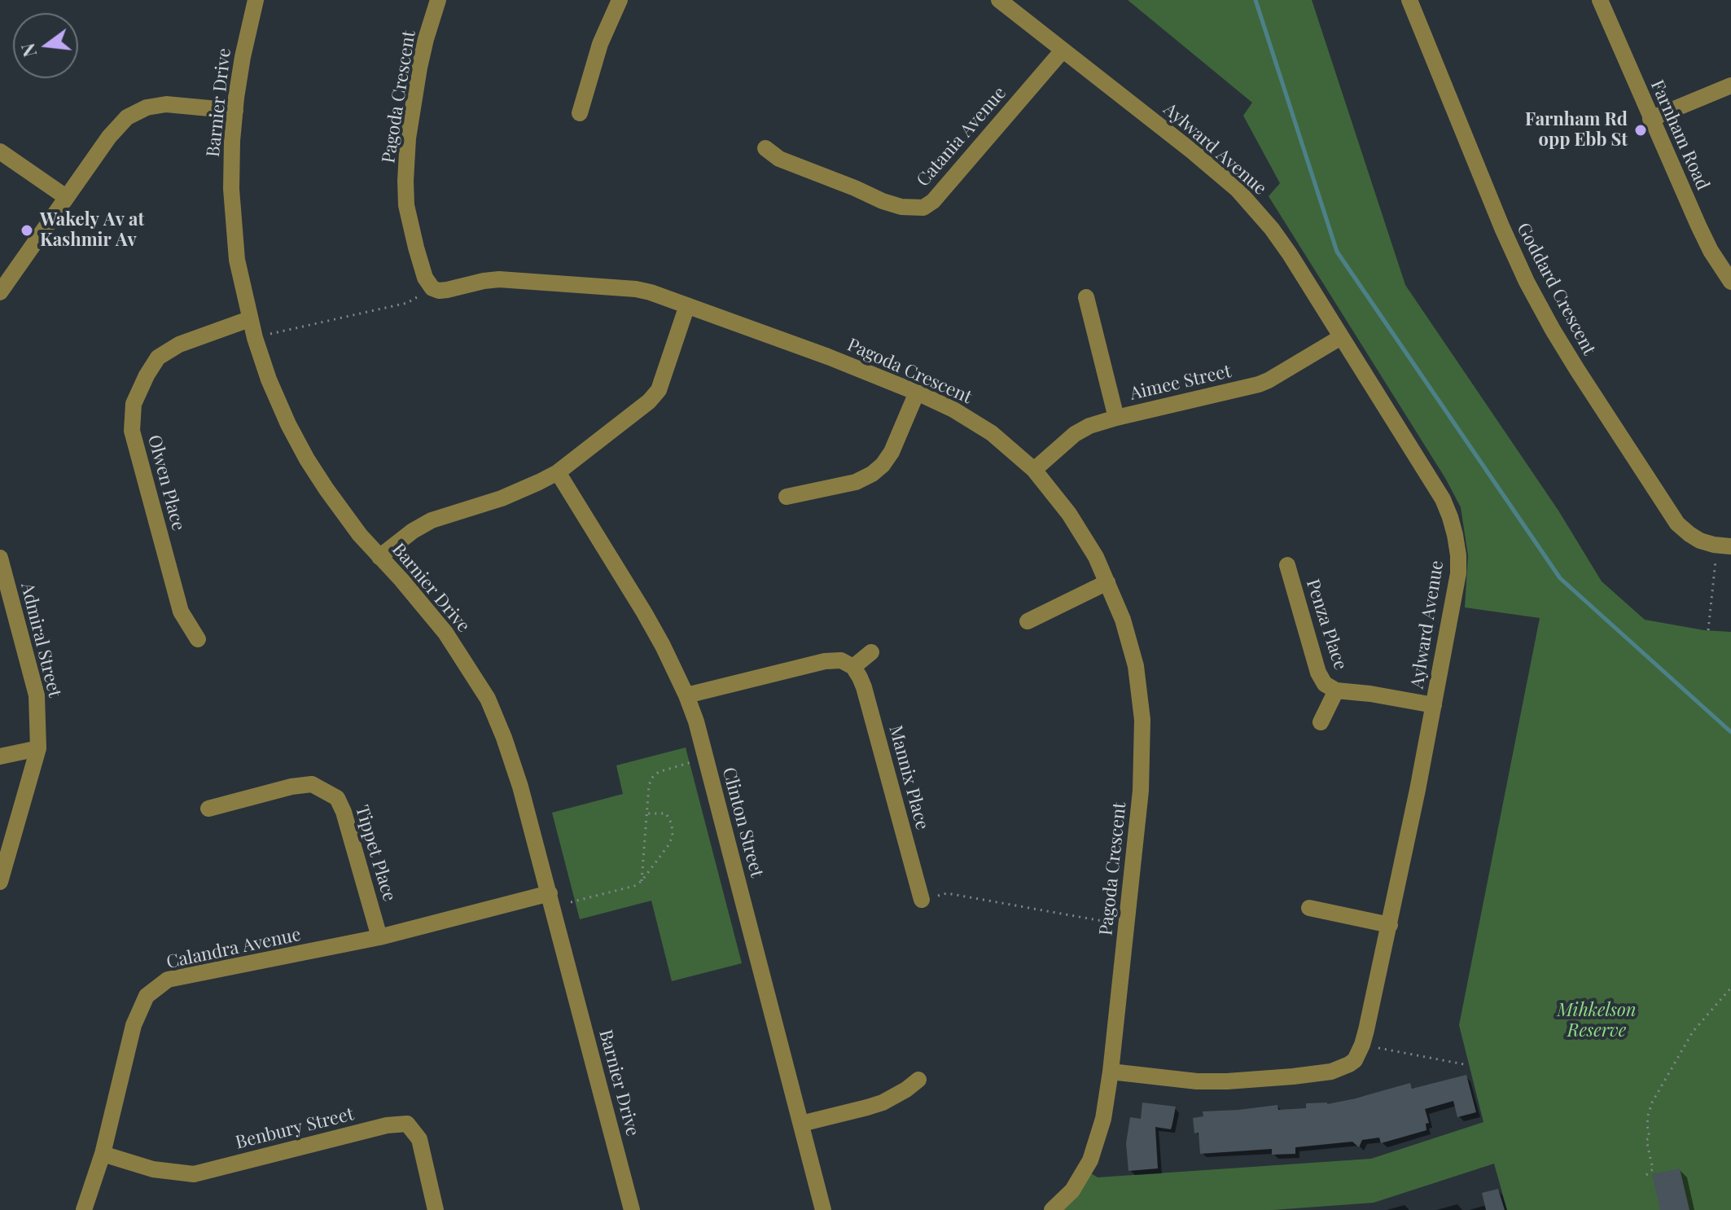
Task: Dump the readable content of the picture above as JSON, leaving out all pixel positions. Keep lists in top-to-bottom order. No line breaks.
{"streets":{"street":["Pagoda Crescent","Barnier Drive","Farnham Road","Catania Avenue","Aylward Avenue","Goddard Crescent","Aimee Street","Olwen Place","Penza Place","Admiral Street","Mannix Place","Clinton Street","Tippet Place","Calandra Avenue","Benbury Street"]},"crossings":[["Pagoda Crescent","Aylward Avenue"],["Pagoda Crescent","Aimee Street"],["Barnier Drive","Olwen Place"],["Barnier Drive","Calandra Avenue"],["Catania Avenue","Aylward Avenue"],["Aylward Avenue","Aimee Street"],["Aylward Avenue","Penza Place"],["Tippet Place","Calandra Avenue"],["Calandra Avenue","Benbury Street"]],"parks":["Mihkelson Reserve"],"places":["Farnham Rd opp Ebb St","Wakely Av at Kashmir Av"],"north":"left"}
